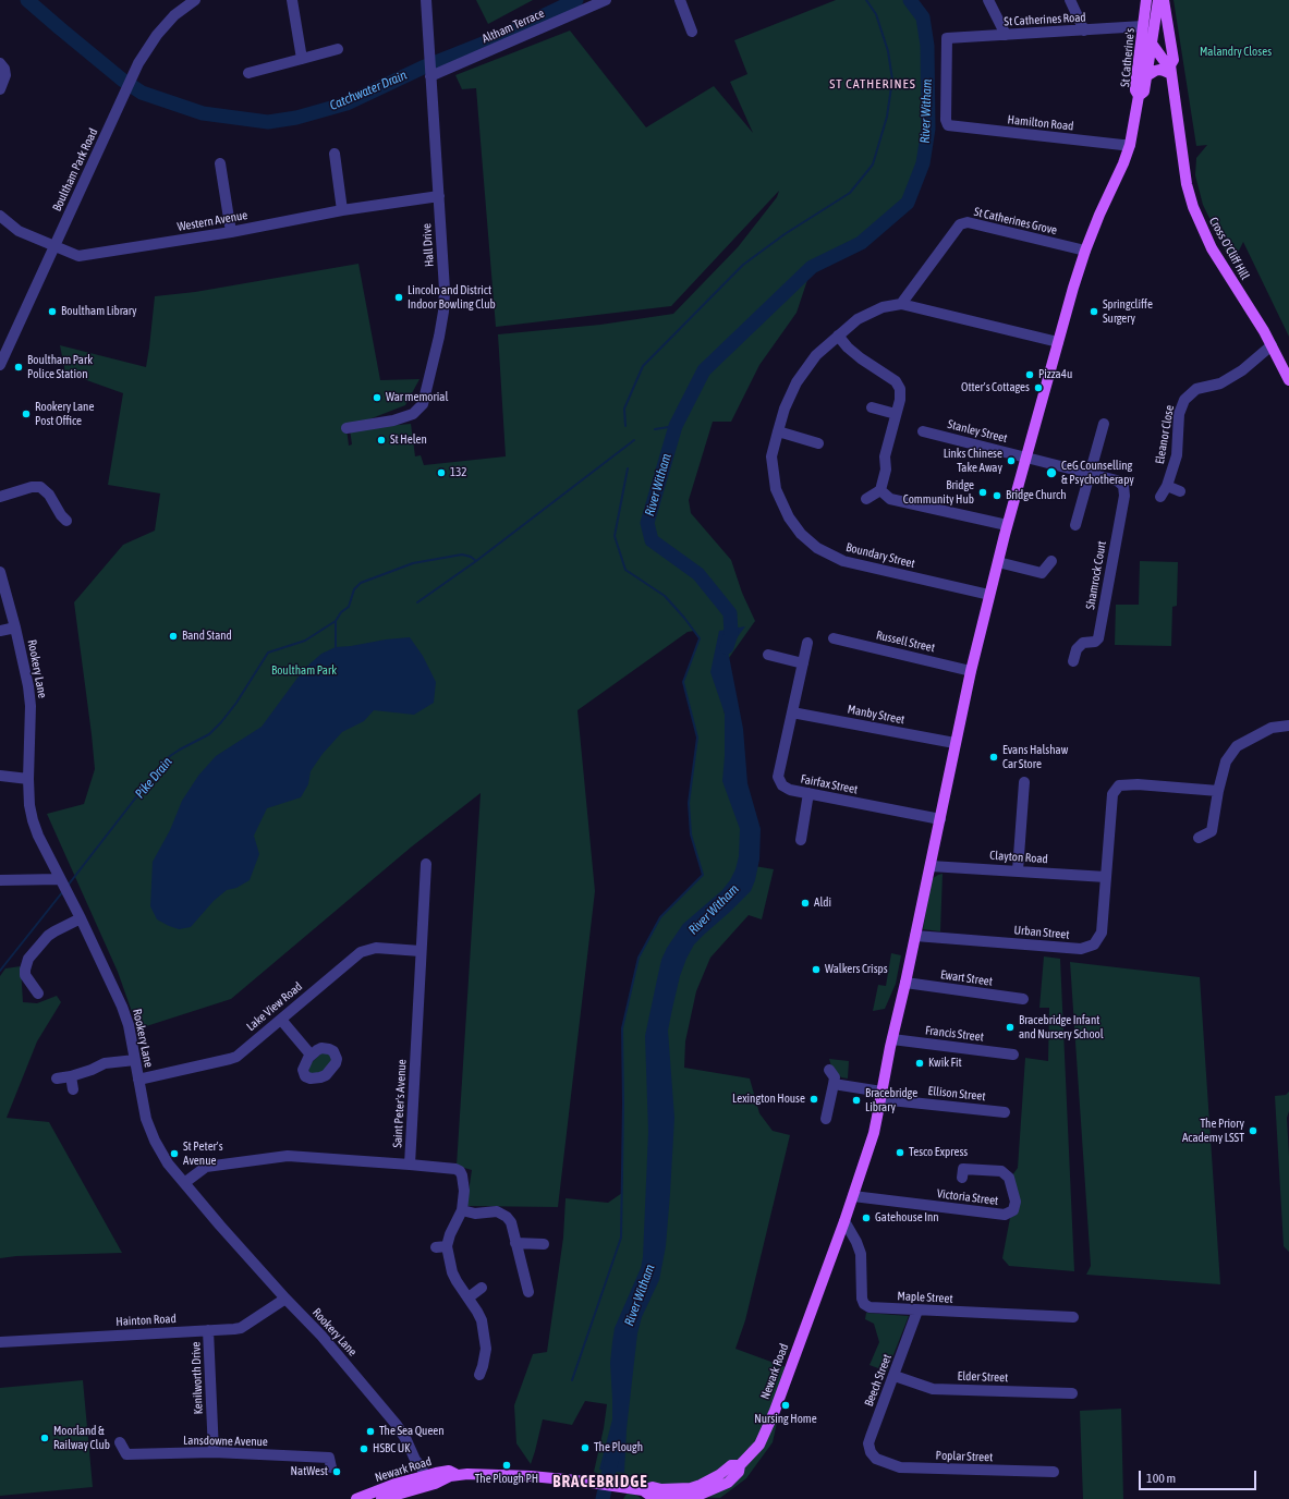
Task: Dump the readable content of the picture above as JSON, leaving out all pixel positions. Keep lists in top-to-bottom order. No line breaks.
{"streets":{"main road":["St Catherine's","Cross O'Cliff Hill","Newark Road"],"street":["St Catherines Road","Altham Terrace","Hamilton Road","Boultham Park Road","Western Avenue","St Catherines Grove","Hall Drive","Stanley Street","Eleanor Close","Boundary Street","Shamrock Court","Russell Street","Rookery Lane","Manby Street","Fairfax Street","Clayton Road","Urban Street","Ewart Street","Lake View Road","Francis Street","Ellison Street","Saint Peter's Avenue","Victoria Street","Maple Street","Hainton Road","Elder Street","Kenilworth Drive","Beech Street","Lansdowne Avenue","Poplar Street"]},"crossings":[["St Catherines Road","St Catherine's"],["St Catherines Road","Hamilton Road"],["Altham Terrace","Hall Drive"],["St Catherine's","Newark Road"],["Hamilton Road","Newark Road"],["Boultham Park Road","Western Avenue"],["Western Avenue","Hall Drive"],["St Catherines Grove","Newark Road"],["Cross O'Cliff Hill","Eleanor Close"],["Stanley Street","Shamrock Court"],["Stanley Street","Newark Road"],["Boundary Street","Newark Road"],["Russell Street","Newark Road"],["Rookery Lane","Lake View Road"],["Rookery Lane","Saint Peter's Avenue"],["Rookery Lane","Hainton Road"],["Rookery Lane","Newark Road"],["Manby Street","Fairfax Street"],["Manby Street","Newark Road"],["Fairfax Street","Newark Road"],["Clayton Road","Urban Street"],["Clayton Road","Newark Road"],["Urban Street","Newark Road"],["Ewart Street","Newark Road"],["Lake View Road","Saint Peter's Avenue"],["Francis Street","Newark Road"],["Ellison Street","Newark Road"],["Victoria Street","Newark Road"],["Maple Street","Newark Road"],["Maple Street","Beech Street"],["Hainton Road","Kenilworth Drive"],["Elder Street","Beech Street"],["Kenilworth Drive","Lansdowne Avenue"],["Beech Street","Poplar Street"]],"districts":["ST CATHERINES","BRACEBRIDGE"],"water":["Catchwater Drain","River Witham","Pike Drain"],"parks":["Malandry Closes","Boultham Park"],"places":["Lincoln and District Indoor Bowling Club","Boultham Library","Springcliffe Surgery","Boultham Park Police Station","Pizza4u","Otter's Cottages","War memorial","Rookery Lane Post Office","St Helen","Links Chinese Take Away","132","CeG Counselling & Psychotherapy","Bridge Community Hub","Bridge Church","Band Stand","Evans Halshaw Car Store","Aldi","Walkers Crisps","Bracebridge Infant and Nursery School","Kwik Fit","Lexington House","Bracebridge Library","The Priory Academy LSST","Tesco Express","St Peter's Avenue","Gatehouse Inn","Nursing Home","The Sea Queen","Moorland & Railway Club","The Plough","HSBC UK","The Plough PH","NatWest"],"scale_bar":"100 m"}
